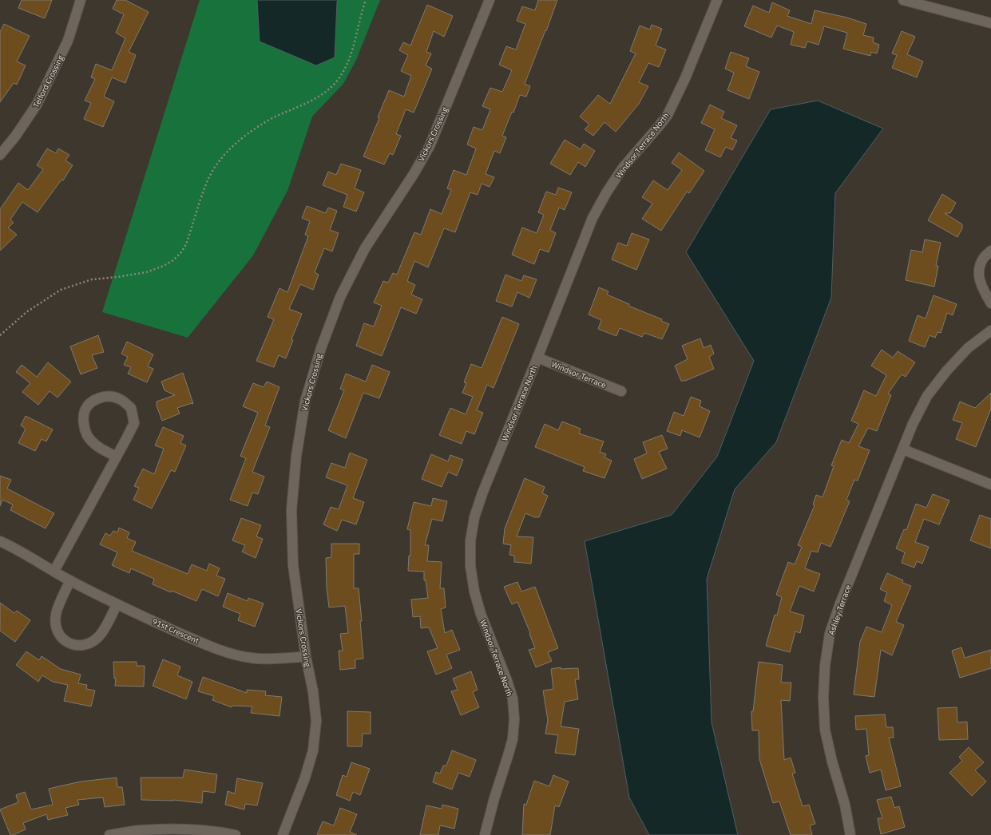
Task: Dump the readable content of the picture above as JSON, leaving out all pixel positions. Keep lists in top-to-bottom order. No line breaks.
{"streets":{"street":["Telford Crossing","Vickors Crossing","Windsor Terrace North","Windsor Terrace","Ashley Terrace","91st Crescent"]},"crossings":[["Vickors Crossing","91st Crescent"],["Windsor Terrace North","Windsor Terrace"]]}
